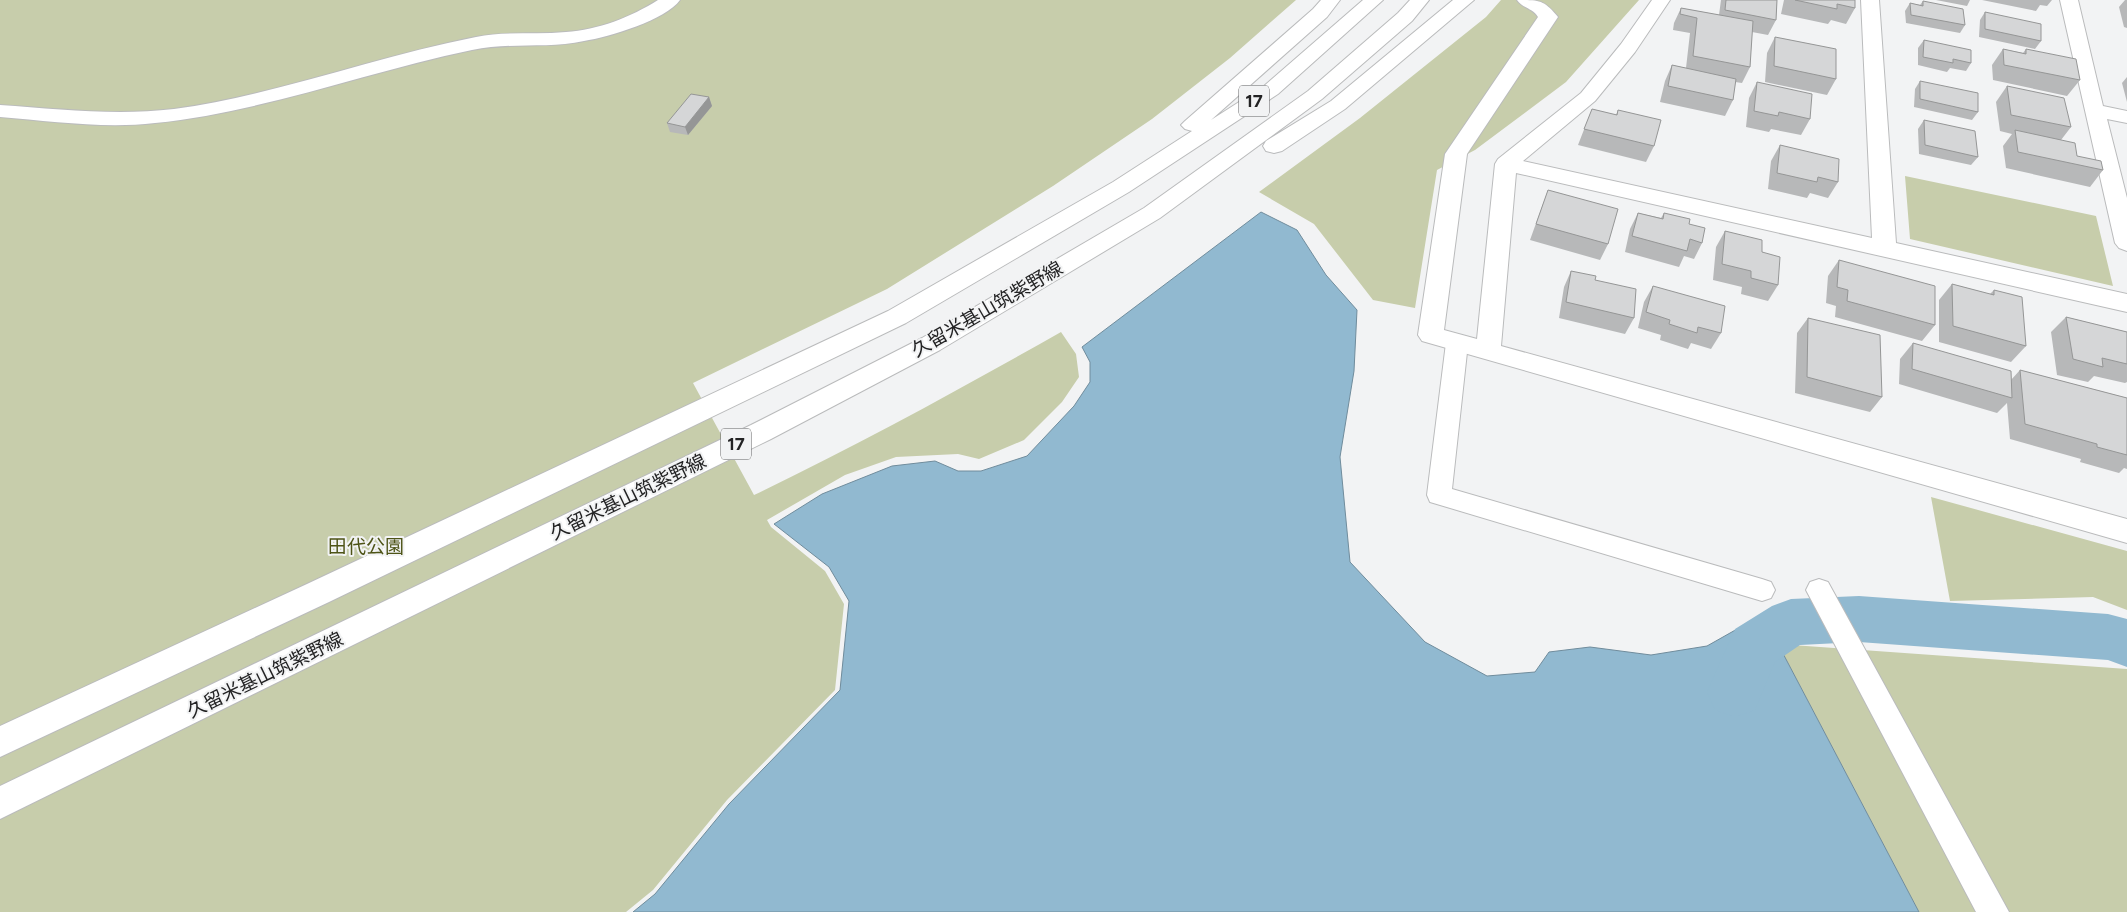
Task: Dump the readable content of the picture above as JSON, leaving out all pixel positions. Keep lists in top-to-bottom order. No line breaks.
{"streets":{"street":["17","久留米基山筑紫野線"]},"parks":["田代公園"]}
